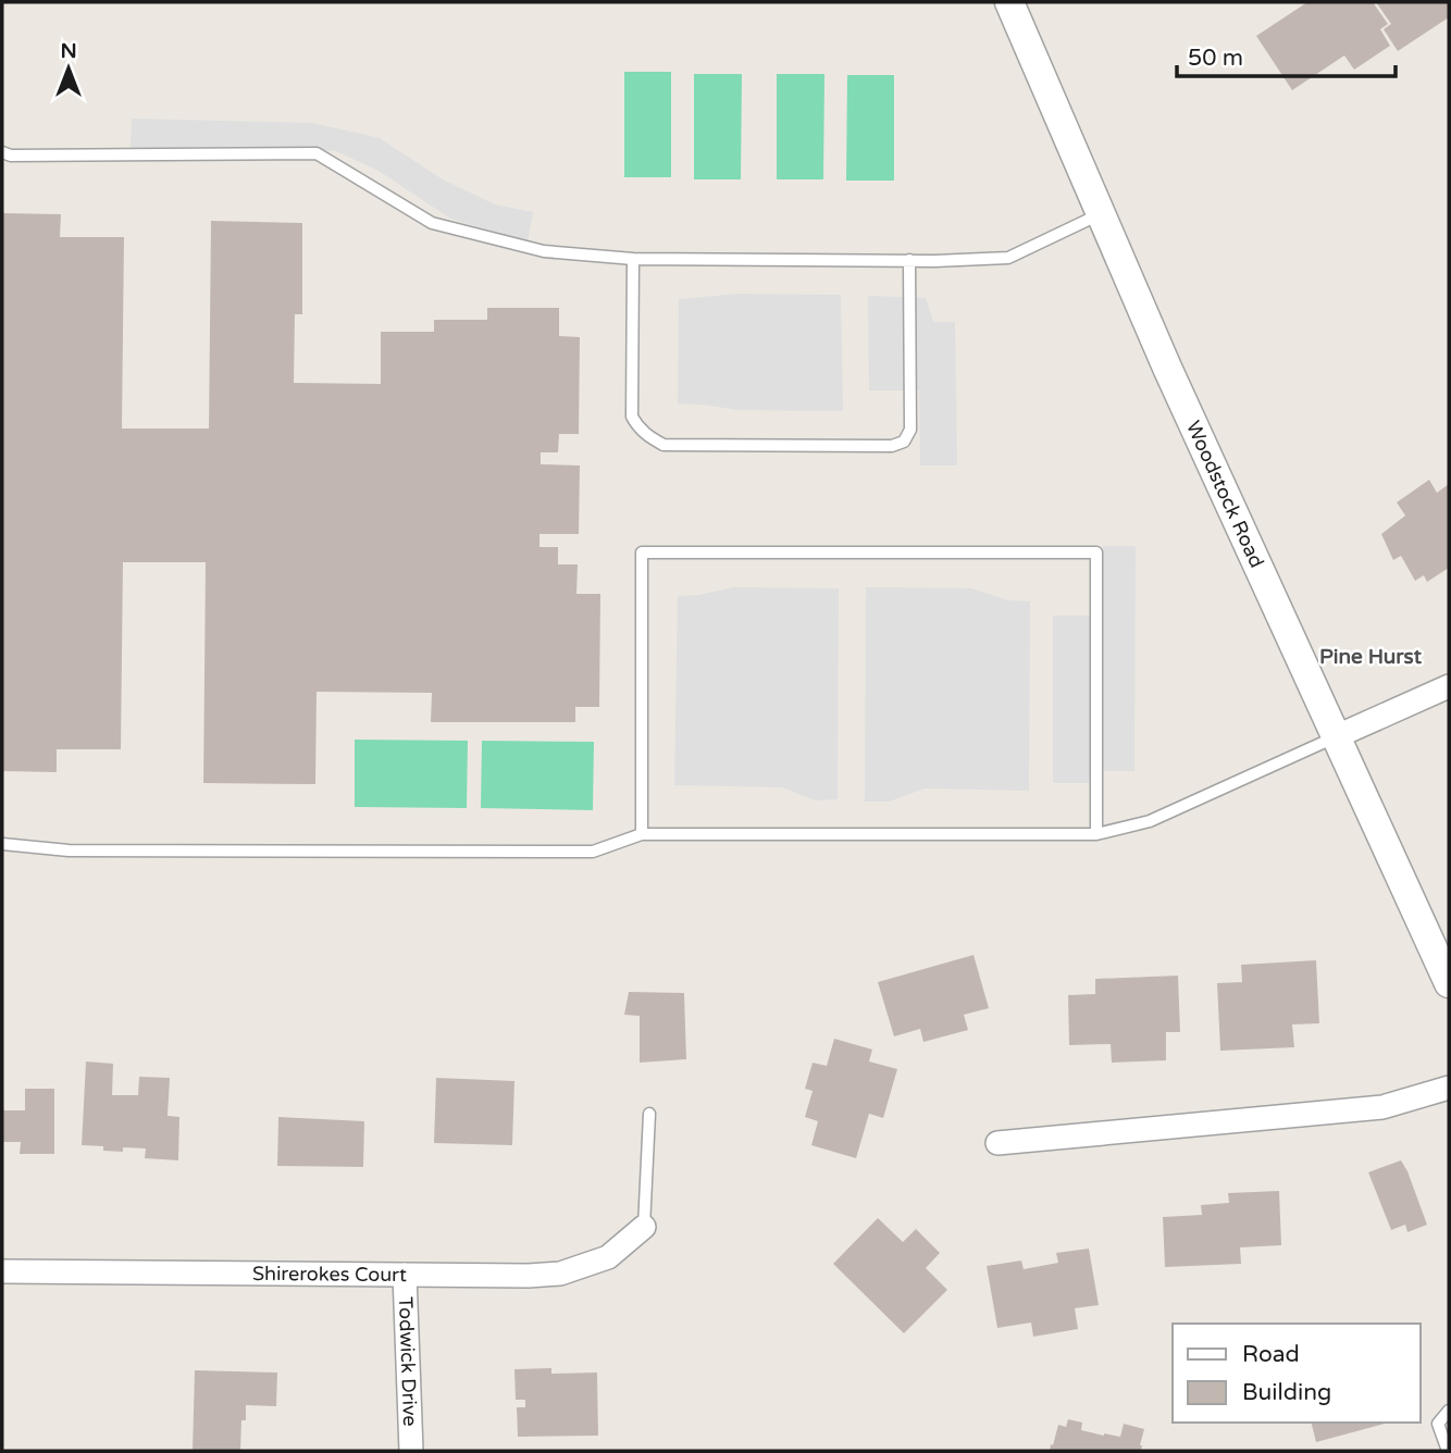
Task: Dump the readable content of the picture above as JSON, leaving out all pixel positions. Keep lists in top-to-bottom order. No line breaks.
{"streets":{"street":["Woodstock Road","Shirerokes Court","Todwick Drive"]},"crossings":[["Shirerokes Court","Todwick Drive"]],"districts":["Pine Hurst"],"legend":["Road","Building"],"scale_bar":"50 m","north":"top"}
